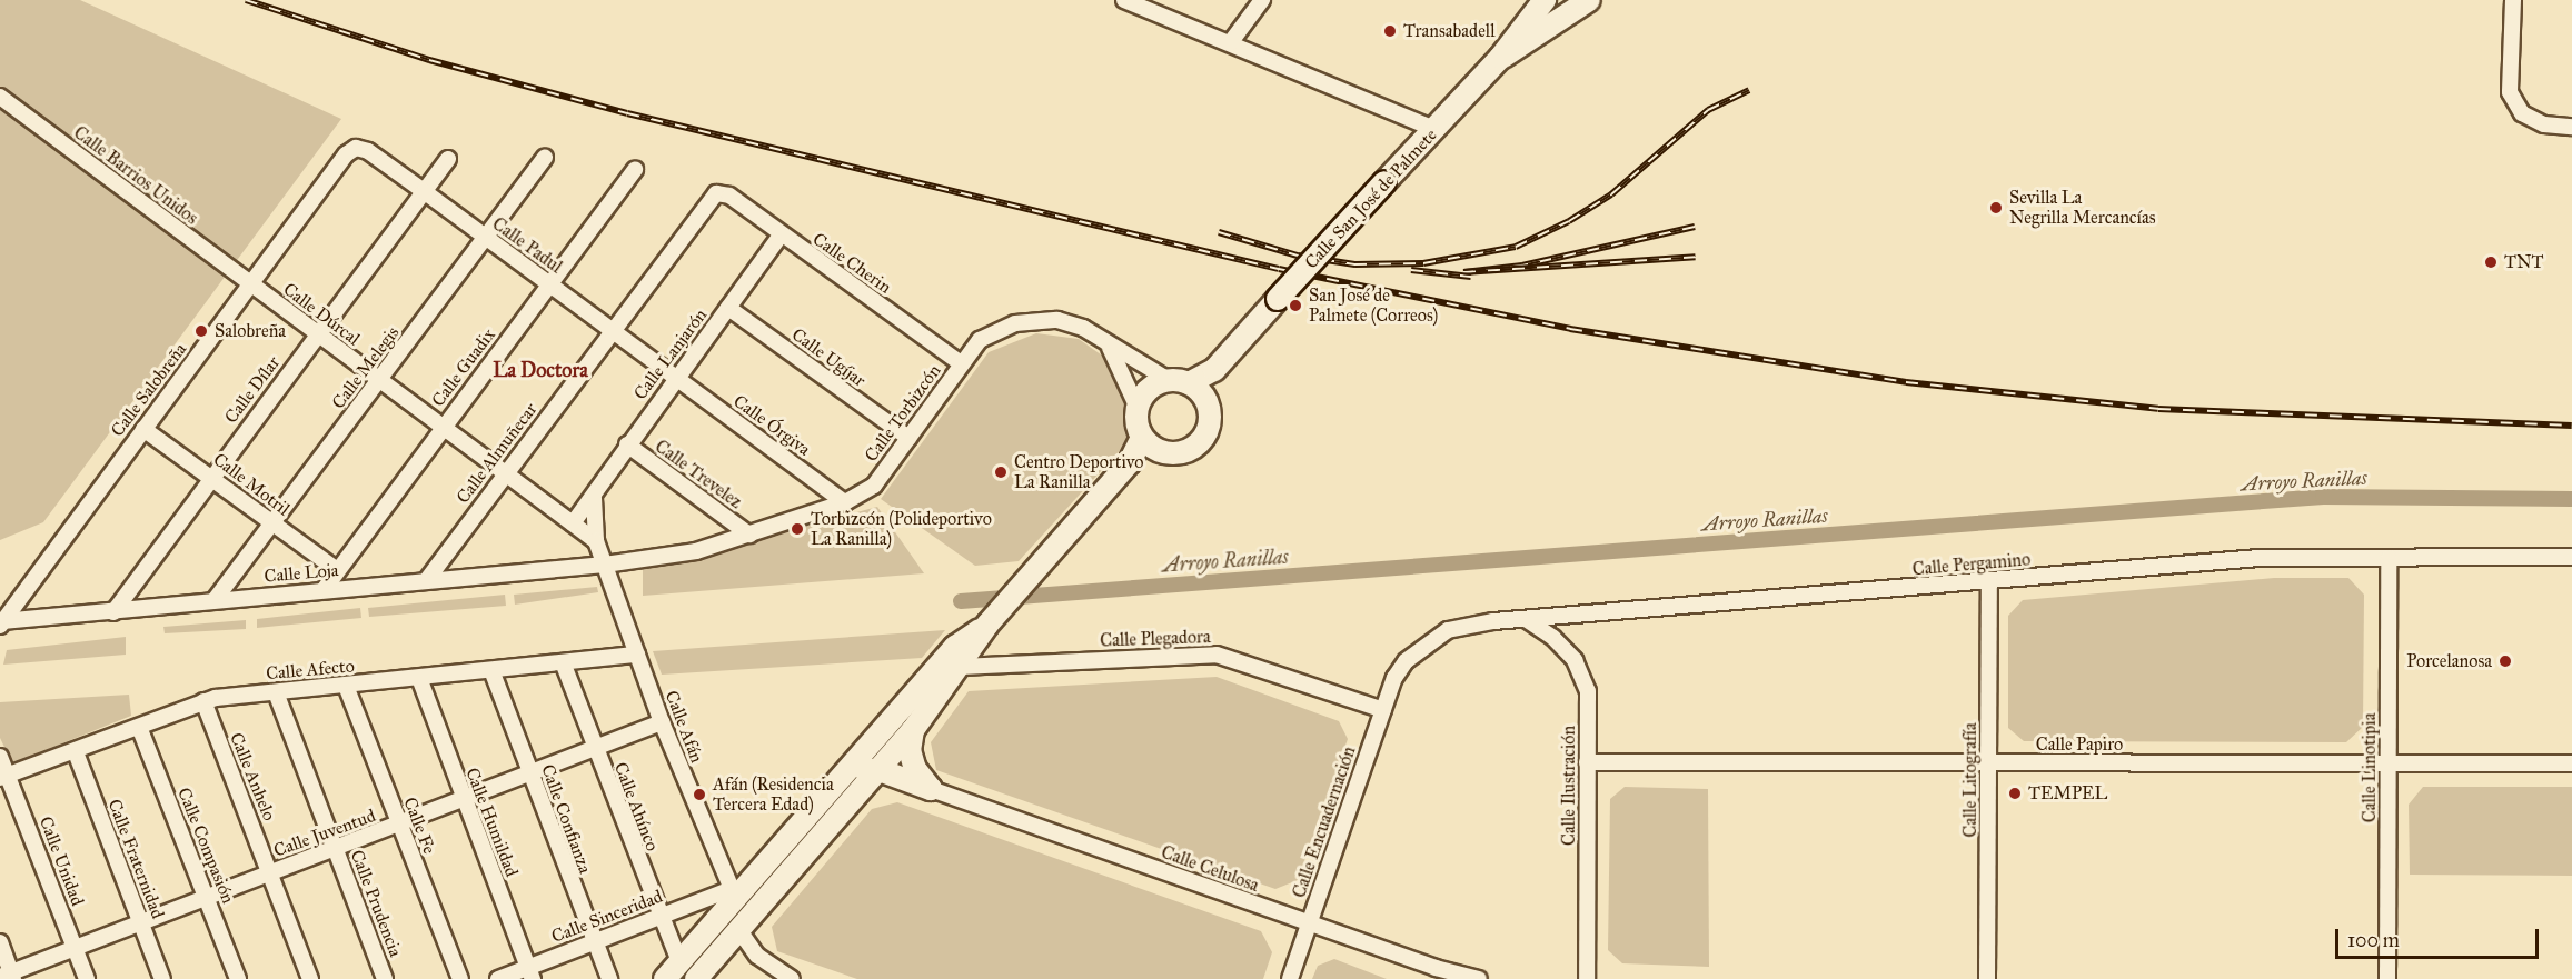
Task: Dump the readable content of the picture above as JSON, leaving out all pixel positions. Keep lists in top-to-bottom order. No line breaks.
{"streets":{"street":["Calle Barrios Unidos","Calle San José de Palmete","Calle Padul","Calle Cherin","Calle Dúrcal","Calle Lanjarón","Calle Ugíjar","Calle Melegis","Calle Guadix","Calle Salobreña","Calle Dílar","Calle Torbizcón","Calle Órgiva","Calle Almuñecar","Calle Trevelez","Calle Motril","Calle Pergamino","Calle Loja","Calle Plegadora","Calle Afecto","Calle Afán","Calle Papiro","Calle Linotipia","Calle Anhelo","Calle Litografía","Calle Ilustración","Calle Ahínco","Calle Confianza","Calle Humildad","Calle Encuadernación","Calle Fe","Calle Juventud","Calle Compasión","Calle Fraternidad","Calle Unidad","Calle Celulosa","Calle Prudencia","Calle Sinceridad"]},"crossings":[["Calle Barrios Unidos","Calle Dúrcal"],["Calle Barrios Unidos","Calle Salobreña"],["Calle San José de Palmete","Calle Torbizcón"],["Calle Padul","Calle Lanjarón"],["Calle Padul","Calle Melegis"],["Calle Padul","Calle Guadix"],["Calle Padul","Calle Salobreña"],["Calle Padul","Calle Dílar"],["Calle Padul","Calle Órgiva"],["Calle Padul","Calle Almuñecar"],["Calle Cherin","Calle Lanjarón"],["Calle Cherin","Calle Torbizcón"],["Calle Cherin","Calle Almuñecar"],["Calle Dúrcal","Calle Lanjarón"],["Calle Dúrcal","Calle Melegis"],["Calle Dúrcal","Calle Guadix"],["Calle Dúrcal","Calle Salobreña"],["Calle Dúrcal","Calle Dílar"],["Calle Dúrcal","Calle Almuñecar"],["Calle Lanjarón","Calle Ugíjar"],["Calle Lanjarón","Calle Órgiva"],["Calle Lanjarón","Calle Trevelez"],["Calle Ugíjar","Calle Torbizcón"],["Calle Melegis","Calle Motril"],["Calle Melegis","Calle Loja"],["Calle Guadix","Calle Motril"],["Calle Guadix","Calle Loja"],["Calle Salobreña","Calle Motril"],["Calle Salobreña","Calle Loja"],["Calle Dílar","Calle Motril"],["Calle Dílar","Calle Loja"],["Calle Torbizcón","Calle Órgiva"],["Calle Torbizcón","Calle Trevelez"],["Calle Torbizcón","Calle Loja"],["Calle Torbizcón","Calle Afán"],["Calle Almuñecar","Calle Loja"],["Calle Pergamino","Calle Linotipia"],["Calle Pergamino","Calle Litografía"],["Calle Pergamino","Calle Ilustración"],["Calle Pergamino","Calle Encuadernación"],["Calle Loja","Calle Afán"],["Calle Plegadora","Calle Encuadernación"],["Calle Afecto","Calle Afán"],["Calle Afecto","Calle Anhelo"],["Calle Afecto","Calle Ahínco"],["Calle Afecto","Calle Confianza"],["Calle Afecto","Calle Humildad"],["Calle Afecto","Calle Fe"],["Calle Afecto","Calle Compasión"],["Calle Afecto","Calle Fraternidad"],["Calle Afecto","Calle Unidad"],["Calle Afecto","Calle Prudencia"],["Calle Afán","Calle Juventud"],["Calle Afán","Calle Sinceridad"],["Calle Papiro","Calle Linotipia"],["Calle Papiro","Calle Litografía"],["Calle Papiro","Calle Ilustración"],["Calle Anhelo","Calle Juventud"],["Calle Ahínco","Calle Juventud"],["Calle Ahínco","Calle Sinceridad"],["Calle Confianza","Calle Juventud"],["Calle Confianza","Calle Sinceridad"],["Calle Humildad","Calle Juventud"],["Calle Humildad","Calle Sinceridad"],["Calle Encuadernación","Calle Celulosa"],["Calle Fe","Calle Juventud"],["Calle Juventud","Calle Compasión"],["Calle Juventud","Calle Fraternidad"],["Calle Juventud","Calle Unidad"],["Calle Juventud","Calle Prudencia"]],"districts":["La Doctora"],"water":["Arroyo Ranillas"],"places":["Transabadell","Sevilla La Negrilla Mercancías","TNT","San José de Palmete (Correos)","Salobreña","Centro Deportivo La Ranilla","Torbizcón (Polideportivo La Ranilla)","Porcelanosa","TEMPEL","Afán (Residencia Tercera Edad)"],"scale_bar":"100 m"}
